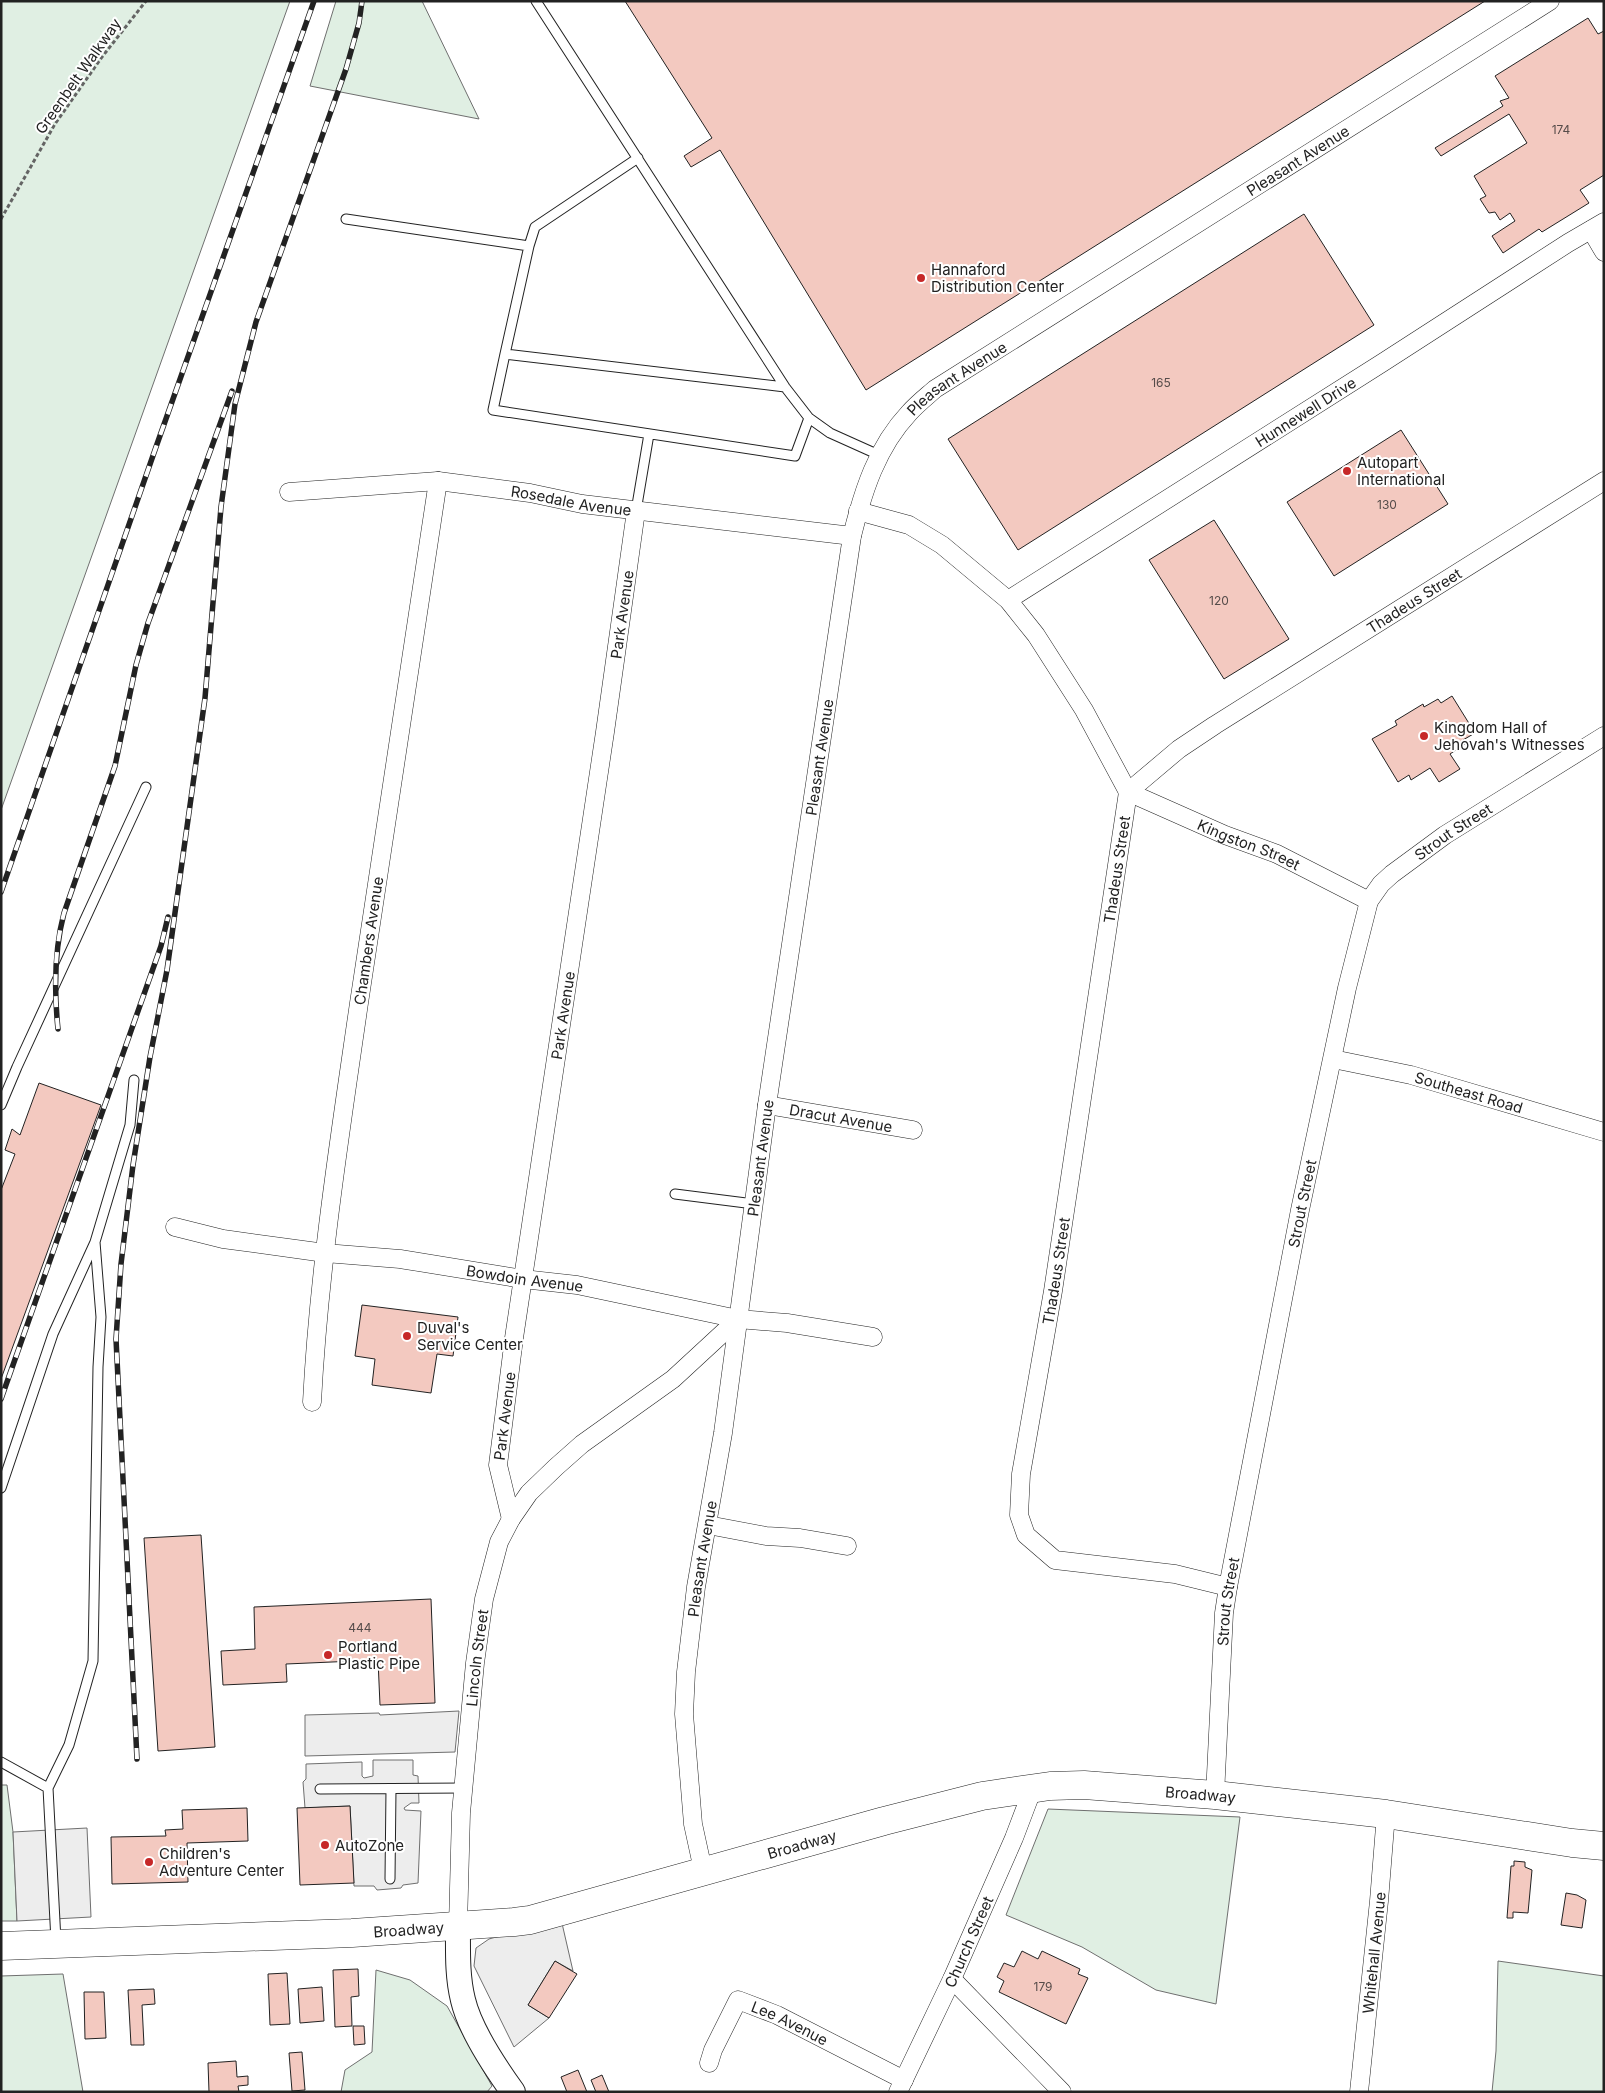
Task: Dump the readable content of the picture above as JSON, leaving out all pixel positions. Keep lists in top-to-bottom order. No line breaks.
{"streets":{"main road":["Lincoln Street","Broadway"],"street":["Pleasant Avenue","Hunnewell Drive","Rosedale Avenue","Thadeus Street","Park Avenue","Strout Street","Kingston Street","Chambers Avenue","Southeast Road","Dracut Avenue","Bowdoin Avenue","Church Street","Whitehall Avenue","Lee Avenue"],"path":["Greenbelt Walkway"]},"crossings":[["Pleasant Avenue","Rosedale Avenue"],["Pleasant Avenue","Dracut Avenue"],["Pleasant Avenue","Bowdoin Avenue"],["Pleasant Avenue","Lincoln Street"],["Pleasant Avenue","Broadway"],["Rosedale Avenue","Park Avenue"],["Rosedale Avenue","Chambers Avenue"],["Thadeus Street","Strout Street"],["Thadeus Street","Kingston Street"],["Park Avenue","Bowdoin Avenue"],["Park Avenue","Lincoln Street"],["Strout Street","Kingston Street"],["Strout Street","Southeast Road"],["Strout Street","Broadway"],["Chambers Avenue","Bowdoin Avenue"],["Bowdoin Avenue","Lincoln Street"],["Lincoln Street","Broadway"],["Broadway","Church Street"],["Broadway","Whitehall Avenue"],["Church Street","Lee Avenue"]],"places":["Hannaford Distribution Center","Autopart International","Kingdom Hall of Jehovah's Witnesses","Duval's Service Center","Portland Plastic Pipe","AutoZone","Children's Adventure Center"],"house_numbers":["174","165","130","120","444","179"]}
